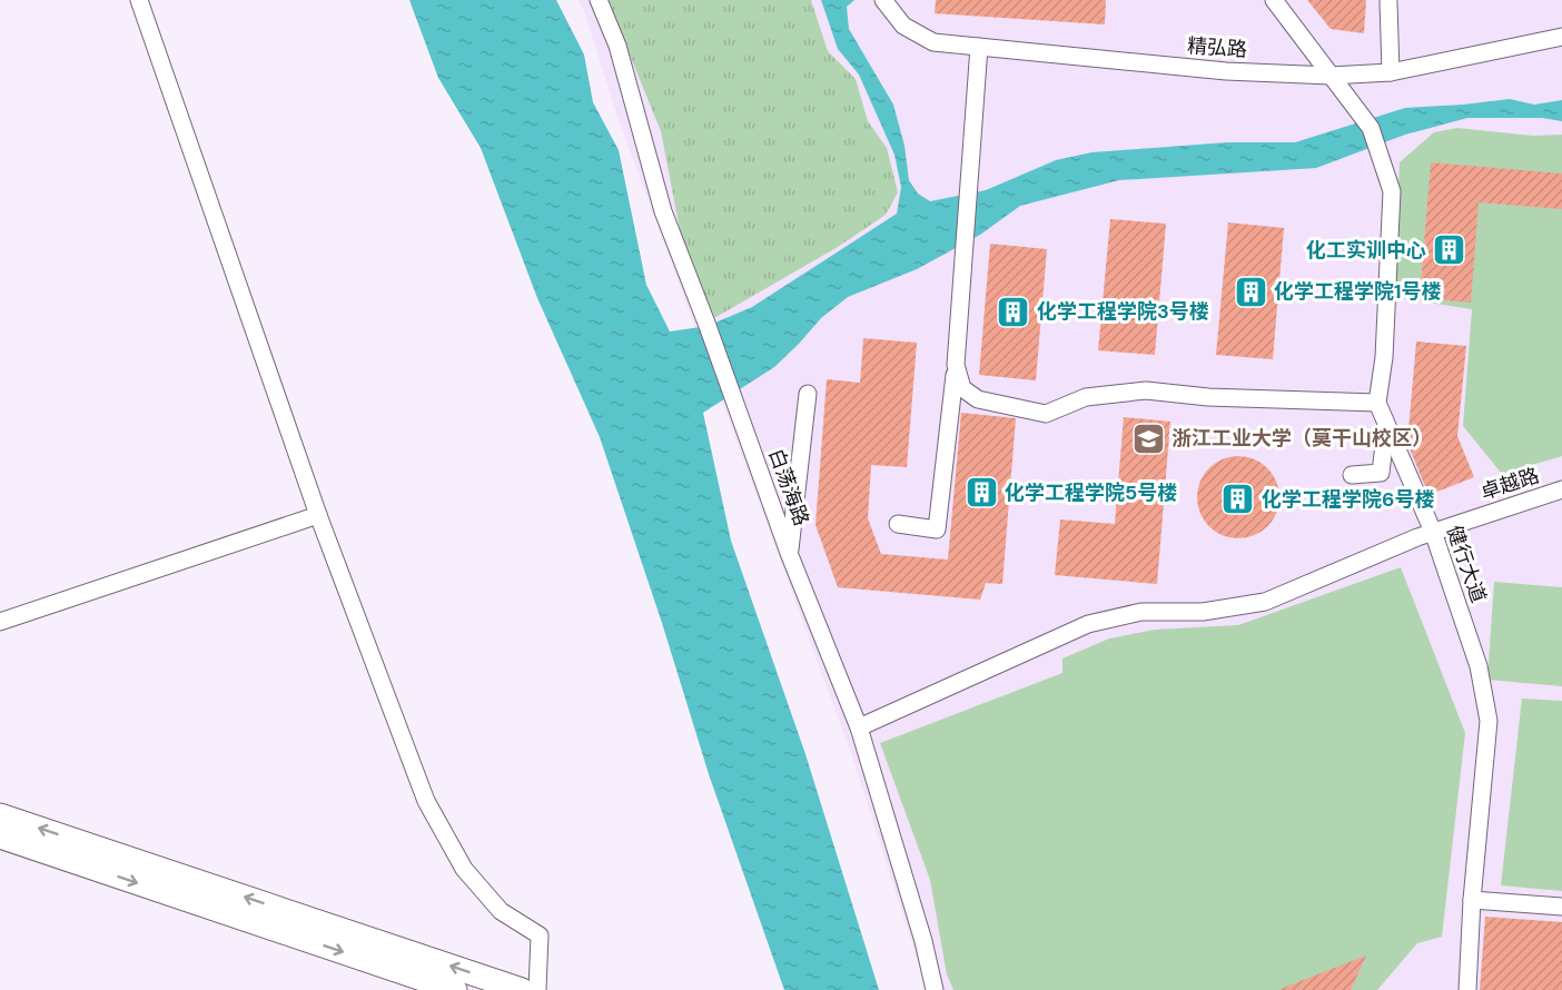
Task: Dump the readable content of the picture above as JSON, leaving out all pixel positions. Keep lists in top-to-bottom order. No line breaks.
{"streets":{"street":["精弘路","卓越路","白荡海路","健行大道"]},"crossings":[["精弘路","健行大道"],["卓越路","白荡海路"],["卓越路","健行大道"]],"places":{"building":["化工实训中心","化学工程学院1号楼","化学工程学院3号楼","化学工程学院5号楼","化学工程学院6号楼"],"school or university":["浙江工业大学（莫干山校区）"]}}
